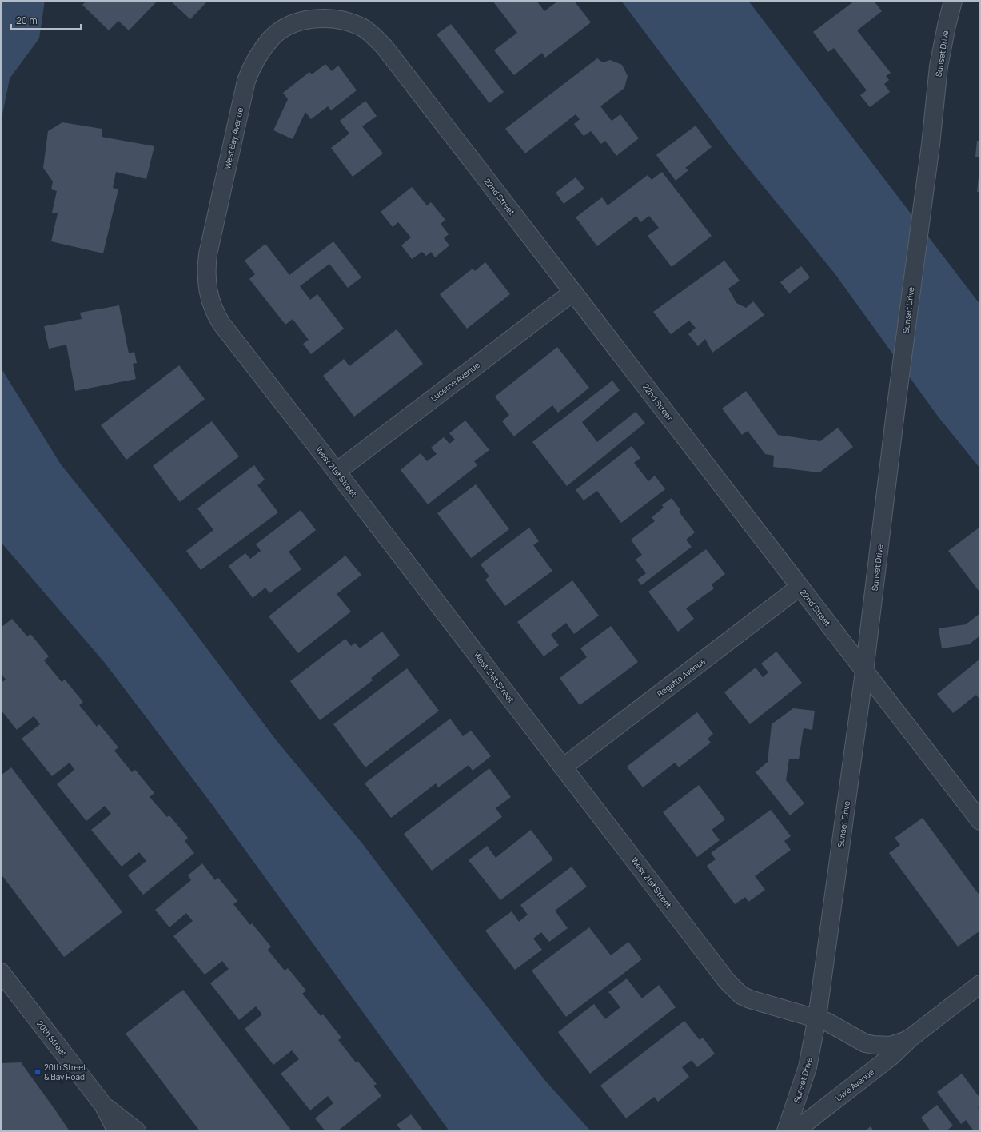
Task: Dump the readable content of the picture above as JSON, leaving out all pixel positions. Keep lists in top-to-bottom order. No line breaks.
{"streets":{"street":["Sunset Drive","West Bay Avenue","22nd Street","Lucerne Avenue","West 21st Street","Regatta Avenue","20th Street","Lake Avenue"]},"crossings":[["Sunset Drive","22nd Street"],["Sunset Drive","West 21st Street"],["Sunset Drive","Lake Avenue"],["West Bay Avenue","22nd Street"],["West Bay Avenue","West 21st Street"],["22nd Street","Lucerne Avenue"],["22nd Street","Regatta Avenue"],["Lucerne Avenue","West 21st Street"],["West 21st Street","Regatta Avenue"],["West 21st Street","Lake Avenue"]],"places":{"transit":["20th Street & Bay Road"]},"scale_bar":"20 m"}
